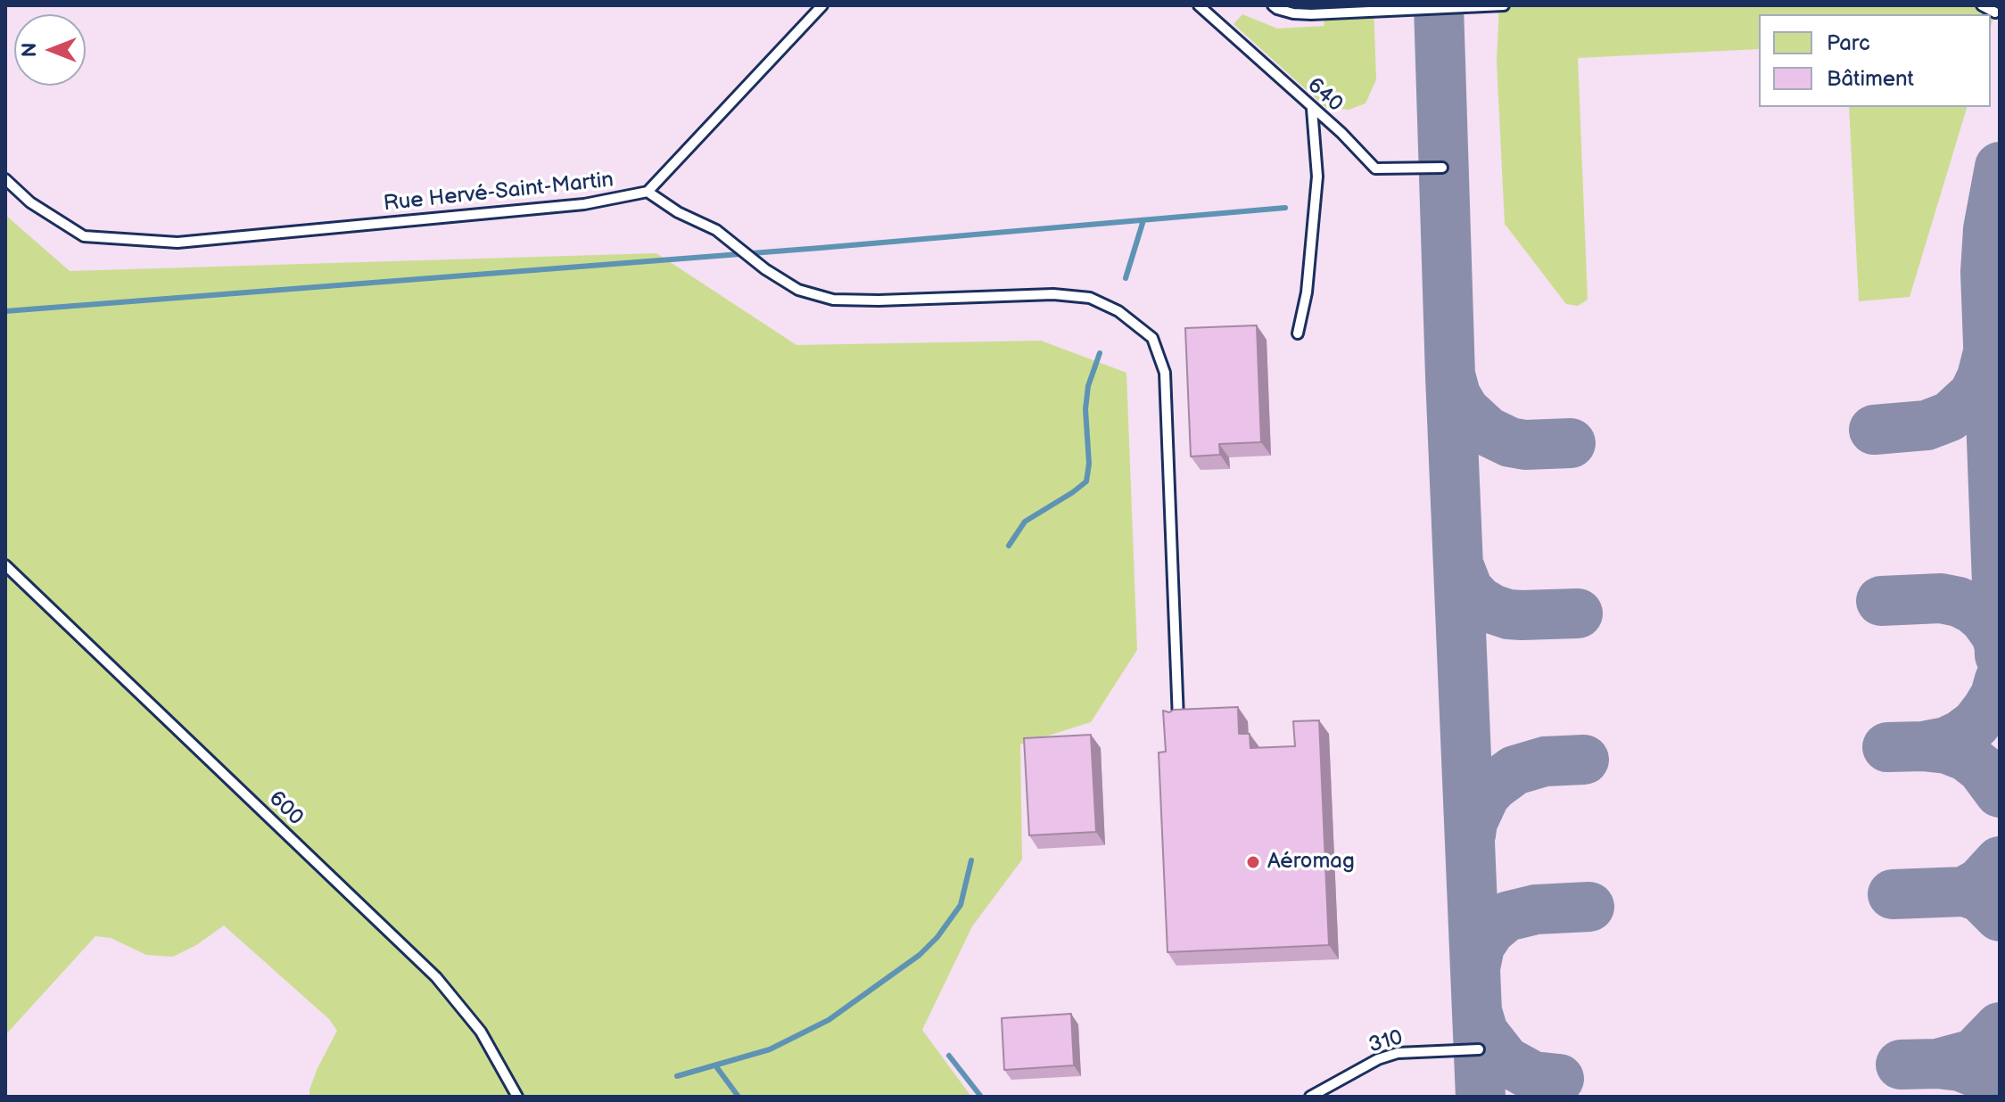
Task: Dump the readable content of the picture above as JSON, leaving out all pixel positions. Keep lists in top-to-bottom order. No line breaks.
{"streets":{"lane":["640","Rue Hervé-Saint-Martin","600","310"]},"places":["Aéromag"],"legend":["Parc","Bâtiment"],"north":"left"}
